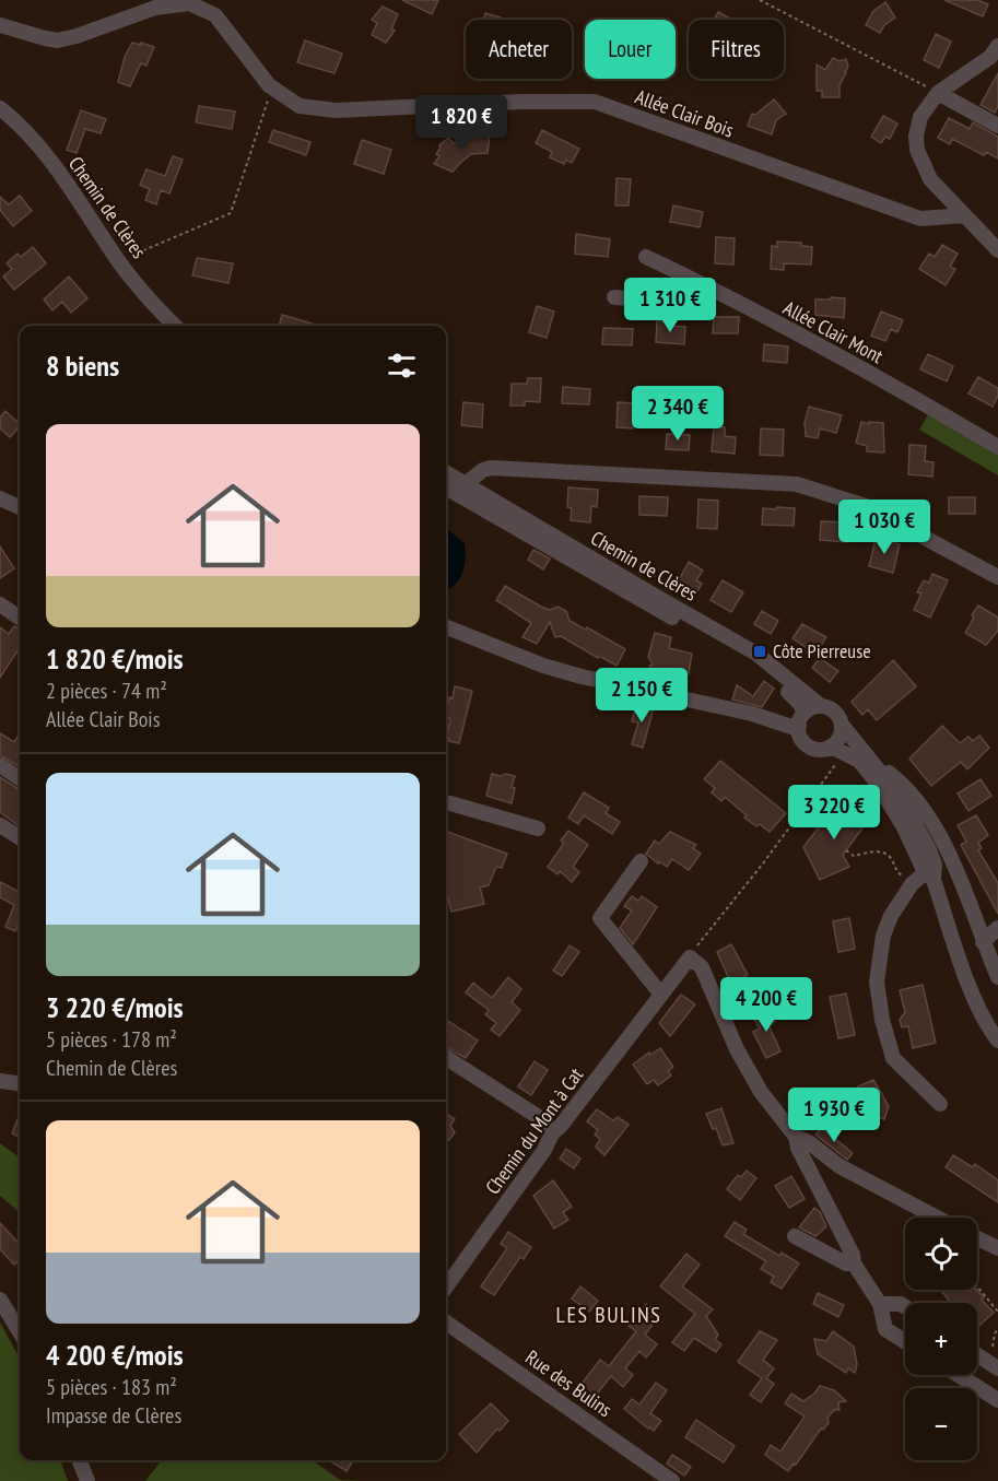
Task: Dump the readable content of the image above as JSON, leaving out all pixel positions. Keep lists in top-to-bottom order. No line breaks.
{"streets":{"street":["Allée Clair Bois","Chemin de Clères","Allée Clair Mont","Chemin du Mont à Cat","Rue des Bulins"]},"districts":["LES BULINS"],"places":{"transit":["Côte Pierreuse"]},"page":{"chip":["Acheter","Louer","Filtres"],"price":["1 820 €","1 310 €","2 340 €","1 030 €","2 150 €","3 220 €","4 200 €","1 930 €"],"heading":"8 biens","list":[{"name":"1 820 €/mois","note":"2 pièces · 74 m² · Allée Clair Bois"},{"name":"3 220 €/mois","note":"5 pièces · 178 m² · Chemin de Clères"},{"name":"4 200 €/mois","note":"5 pièces · 183 m² · Impasse de Clères"}],"map_buttons":["+","−"]}}
